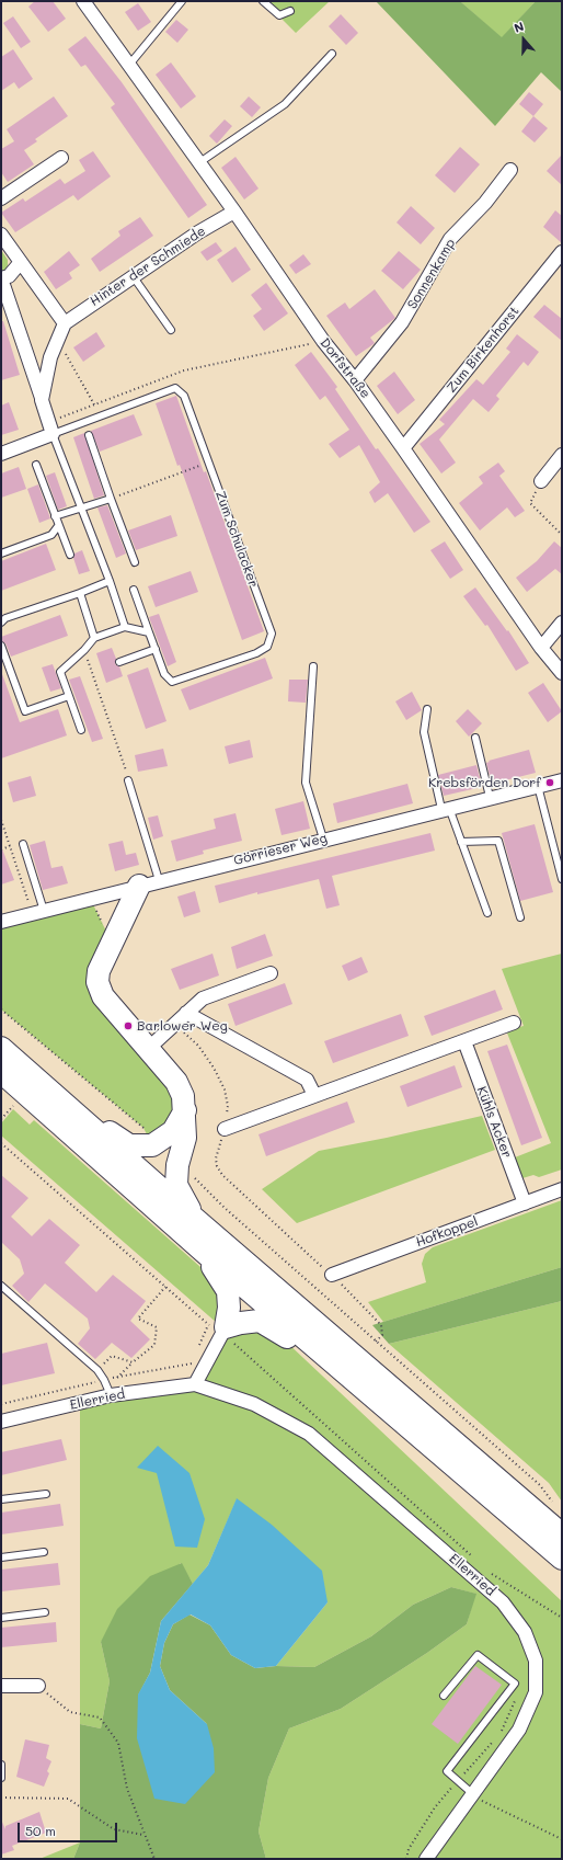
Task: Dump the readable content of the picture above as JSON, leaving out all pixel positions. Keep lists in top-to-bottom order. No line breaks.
{"streets":{"street":["Hinter der Schmiede","Sonnenkamp","Zum Birkenhorst","Dorfstraße","Zum Schulacker","Görrieser Weg","Kühls Acker","Hofkoppel","Ellerried"]},"crossings":[["Hinter der Schmiede","Dorfstraße"],["Sonnenkamp","Dorfstraße"],["Zum Birkenhorst","Dorfstraße"],["Kühls Acker","Hofkoppel"]],"places":["Krebsförden Dorf","Barlower Weg"],"scale_bar":"50 m","north":"top"}
